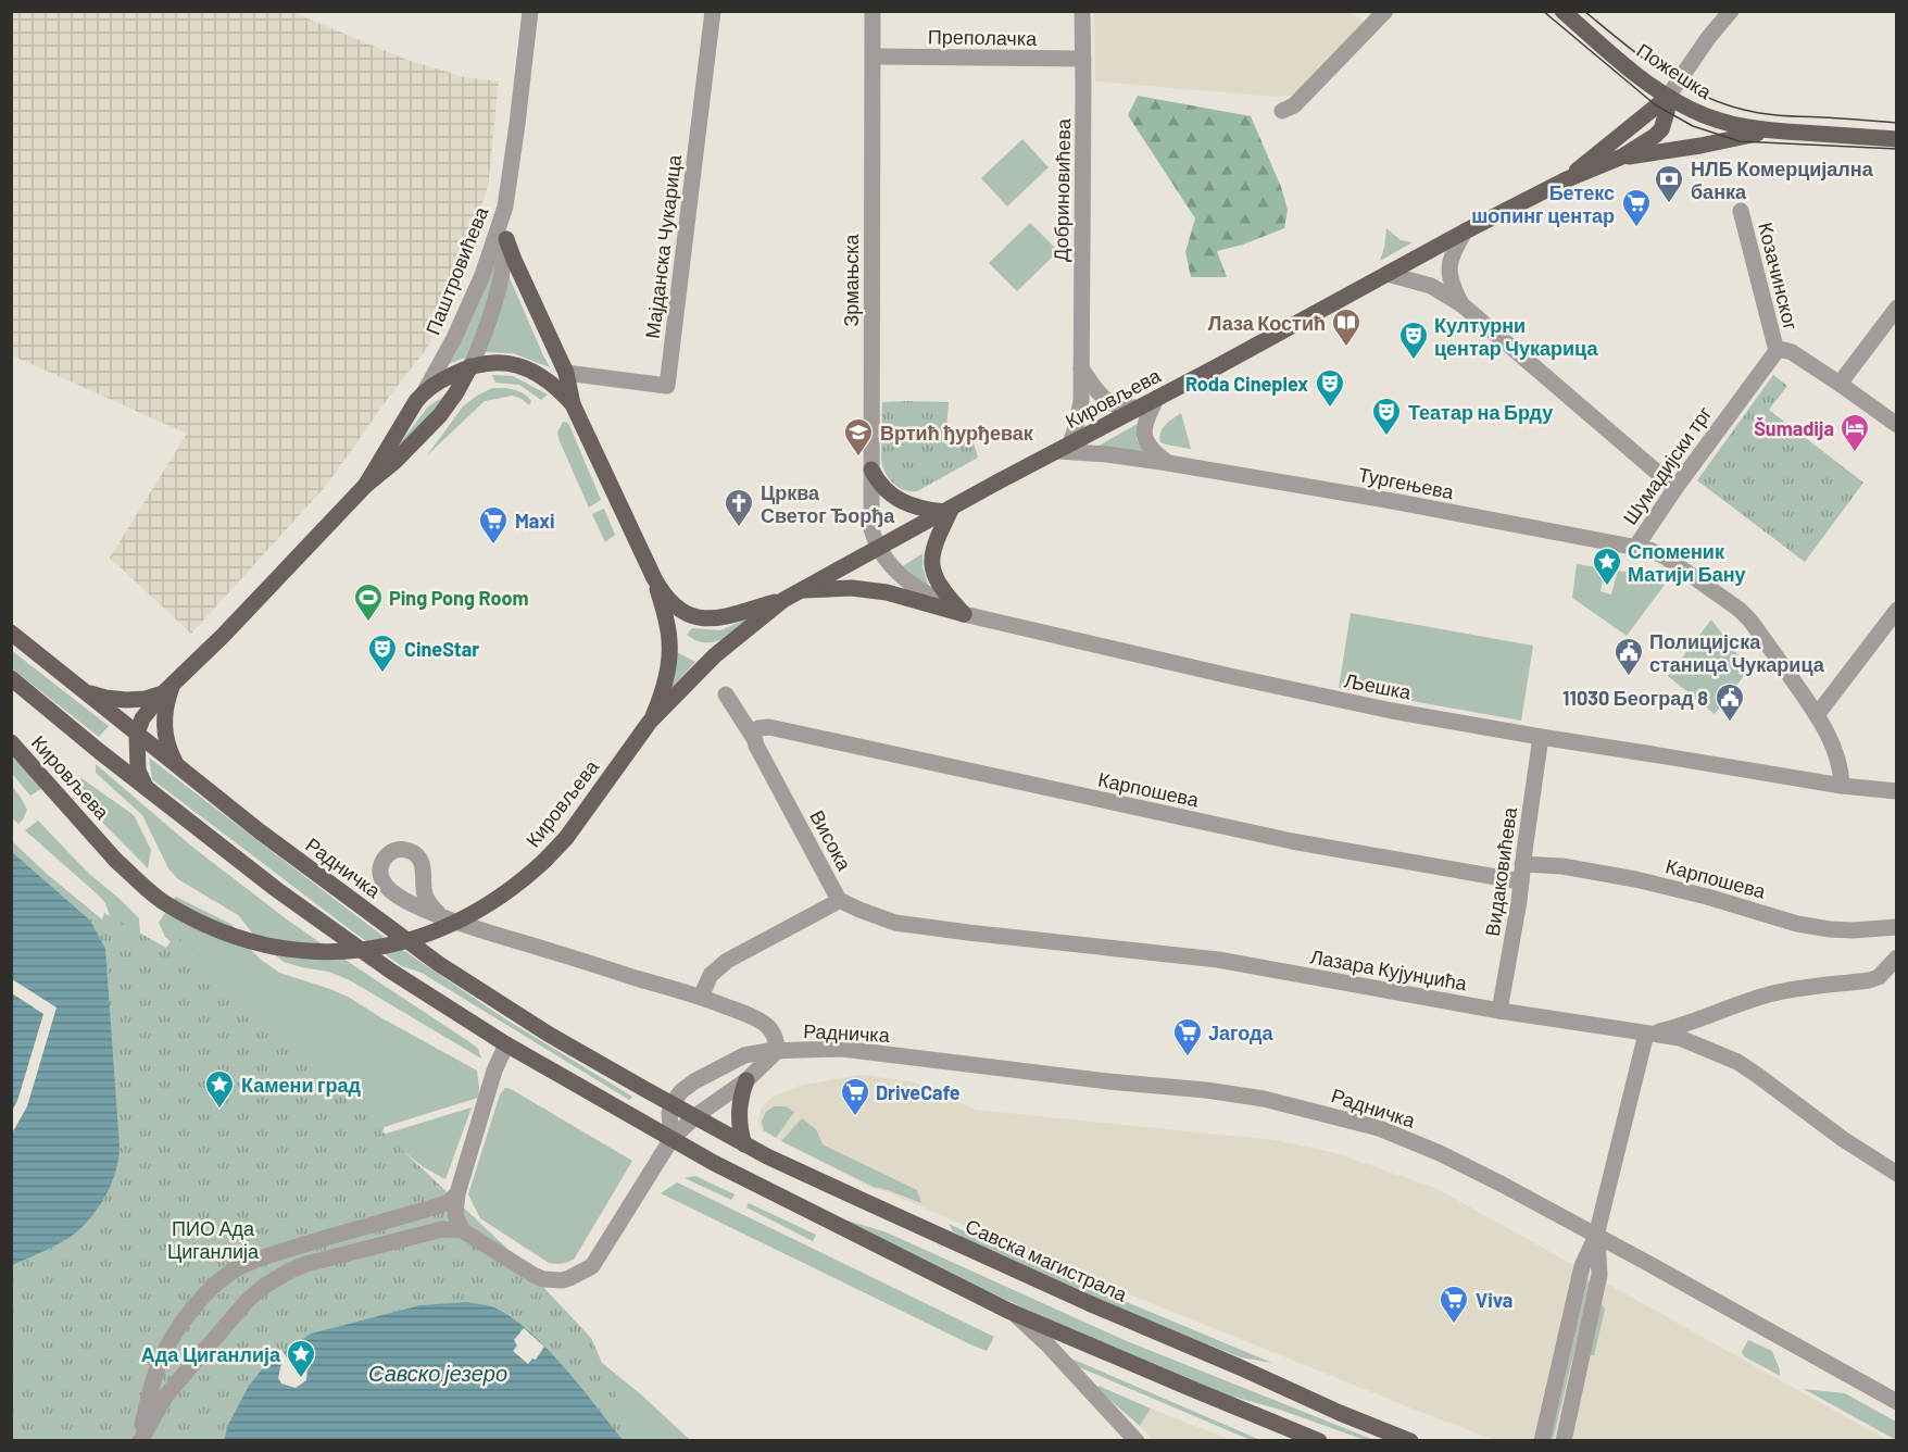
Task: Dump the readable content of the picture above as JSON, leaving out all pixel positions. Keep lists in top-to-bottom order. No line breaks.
{"streets":{"main road":["Пожешка","Паштровићева","Кировљева","Радничка","Савска магистрала"],"street":["Преполачка","Добриновићева","Мајданска Чукарица","Козачинског","Зрмањска","Шумадијски трг","Тургењева","Љешка","Карпошева","Висока","Видаковићева","Лазара Кујунџића"]},"crossings":[["Преполачка","Добриновићева"],["Пожешка","Кировљева"],["Добриновићева","Кировљева"],["Добриновићева","Тургењева"],["Паштровићева","Радничка"],["Козачинског","Шумадијски трг"],["Зрмањска","Кировљева"],["Зрмањска","Љешка"],["Кировљева","Тургењева"],["Кировљева","Љешка"],["Шумадијски трг","Тургењева"],["Шумадијски трг","Љешка"],["Љешка","Видаковићева"],["Карпошева","Висока"],["Карпошева","Видаковићева"],["Висока","Радничка"],["Висока","Лазара Кујунџића"],["Радничка","Савска магистрала"],["Видаковићева","Лазара Кујунџића"]],"water":["Савско језеро"],"parks":["ПИО Ада Циганлија"],"places":{"bank":["НЛБ Комерцијална банка"],"supermarket":["Бетекс шопинг центар","Maxi","Јагода","DriveCafe","Viva"],"library":["Лаза Костић"],"theatre":["Културни центар Чукарица","Roda Cineplex","Театар на Брду","CineStar"],"hotel":["Šumadija"],"school or university":["Вртић ђурђевак"],"church":["Црква Светог Ђорђа"],"place":["Споменик Матији Бану","Камени град","Ада Циганлија"],"sports":["Ping Pong Room"],"public building":["Полицијска станица Чукарица","11030 Београд 8"]}}
